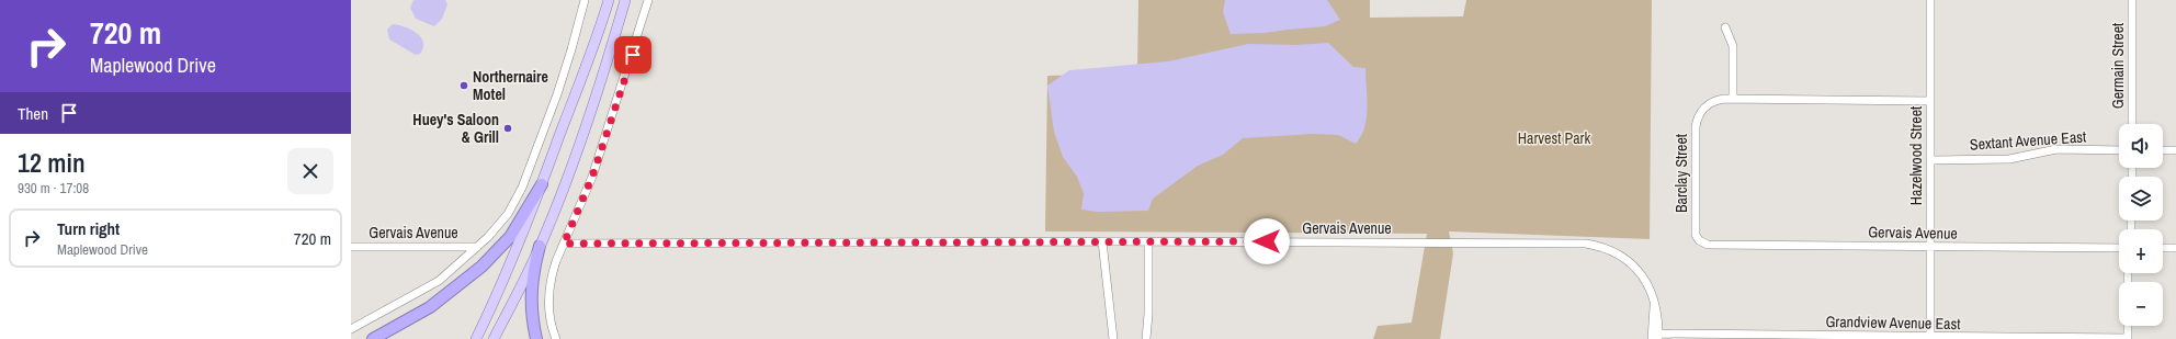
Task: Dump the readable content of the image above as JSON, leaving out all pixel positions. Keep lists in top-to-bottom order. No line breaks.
{"streets":{"street":["Germain Street","Sextant Avenue East","Hazelwood Street","Barclay Street","Gervais Avenue","Grandview Avenue East"]},"crossings":[["Sextant Avenue East","Hazelwood Street"],["Hazelwood Street","Gervais Avenue"],["Hazelwood Street","Grandview Avenue East"],["Barclay Street","Gervais Avenue"],["Gervais Avenue","Grandview Avenue East"]],"parks":["Harvest Park"],"places":["Northernaire Motel","Huey's Saloon & Grill"],"page":{"turn":["720 m","Maplewood Drive"],"then":"Then","map_buttons":["+","−"],"heading":["12 min","930 m · 17:08"],"list":[{"name":"Turn right","note":"Maplewood Drive","value":"720 m"}]}}
